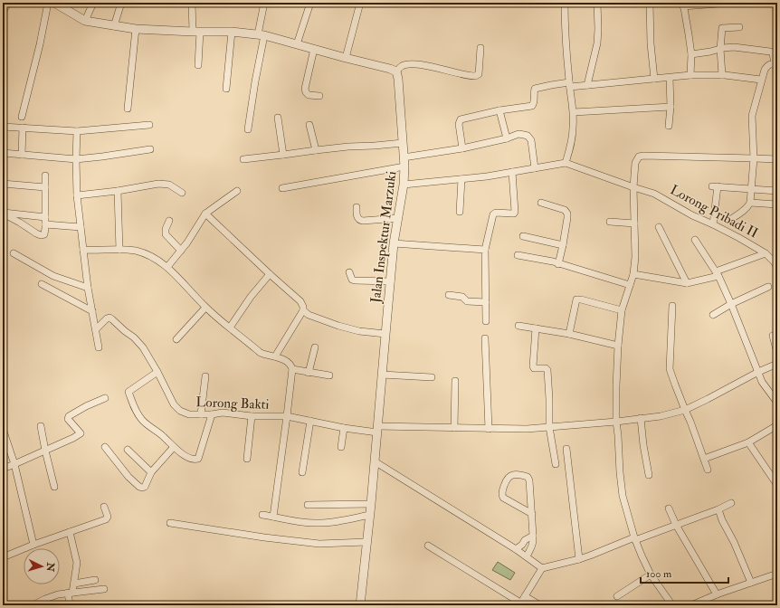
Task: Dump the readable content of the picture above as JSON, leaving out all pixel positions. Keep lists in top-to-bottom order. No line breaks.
{"streets":{"street":["Lorong Pribadi II","Jalan Inspektur Marzuki","Lorong Bakti"]},"crossings":[["Jalan Inspektur Marzuki","Lorong Bakti"]],"scale_bar":"100 m","north":"right"}
